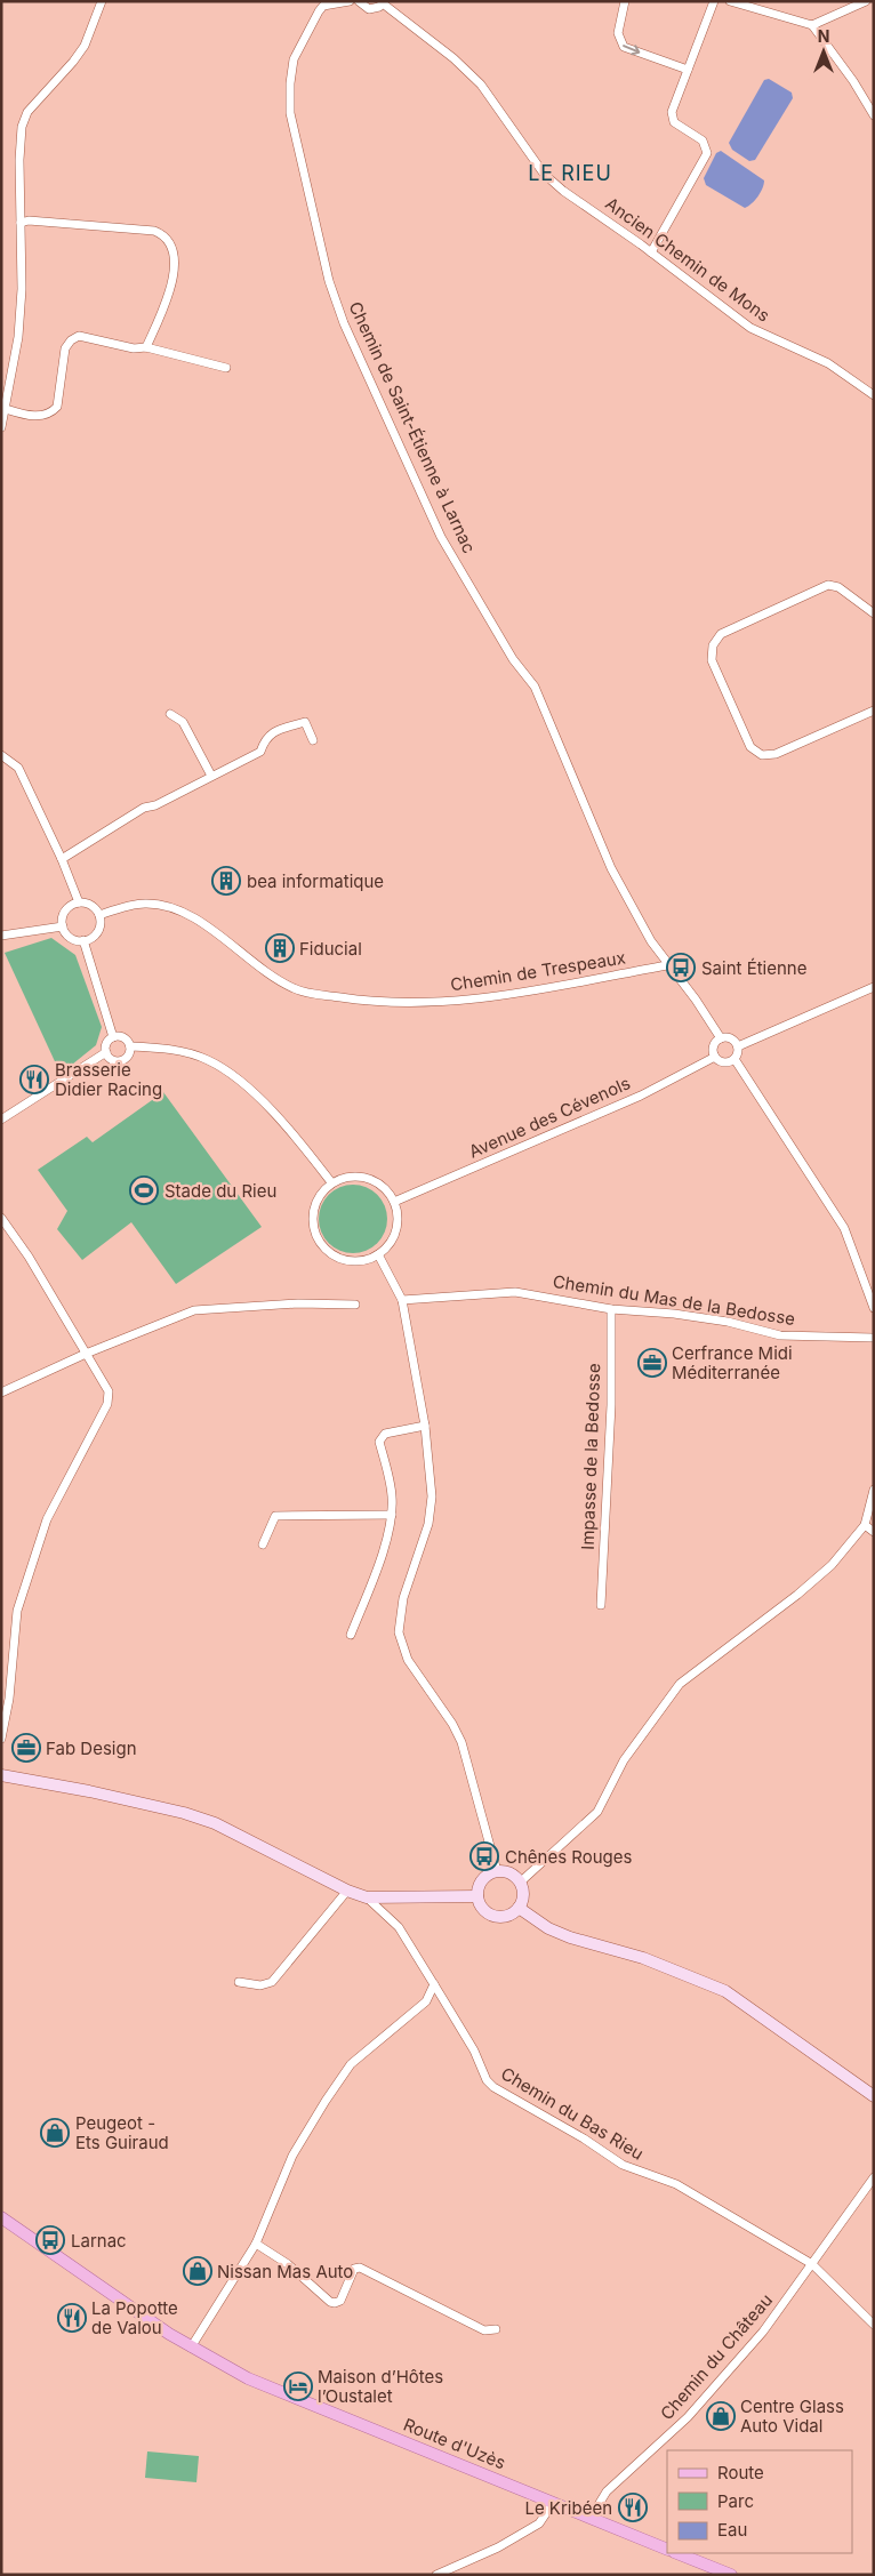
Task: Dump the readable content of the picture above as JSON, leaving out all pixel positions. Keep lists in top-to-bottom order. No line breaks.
{"streets":{"main road":["Route d'Uzès"],"street":["Ancien Chemin de Mons","Chemin de Saint-Étienne à Larnac","Chemin de Trespeaux","Avenue des Cévenols","Chemin du Mas de la Bedosse","Impasse de la Bedosse","Chemin du Bas Rieu","Chemin du Château"]},"crossings":[["Chemin de Saint-Étienne à Larnac","Chemin de Trespeaux"],["Chemin de Saint-Étienne à Larnac","Avenue des Cévenols"],["Chemin du Mas de la Bedosse","Impasse de la Bedosse"],["Chemin du Bas Rieu","Chemin du Château"],["Chemin du Château","Route d'Uzès"]],"districts":["LE RIEU"],"places":{"building":["bea informatique","Fiducial"],"bus stop":["Saint Étienne","Chênes Rouges","Larnac"],"restaurant":["Brasserie Didier Racing","La Popotte de Valou","Le Kribéen"],"sports":["Stade du Rieu"],"office":["Cerfrance Midi Méditerranée","Fab Design"],"shop":["Peugeot - Ets Guiraud","Nissan Mas Auto","Centre Glass Auto Vidal"],"hotel":["Maison d’Hôtes l’Oustalet"]},"legend":["Route","Parc","Eau"],"north":"top"}
